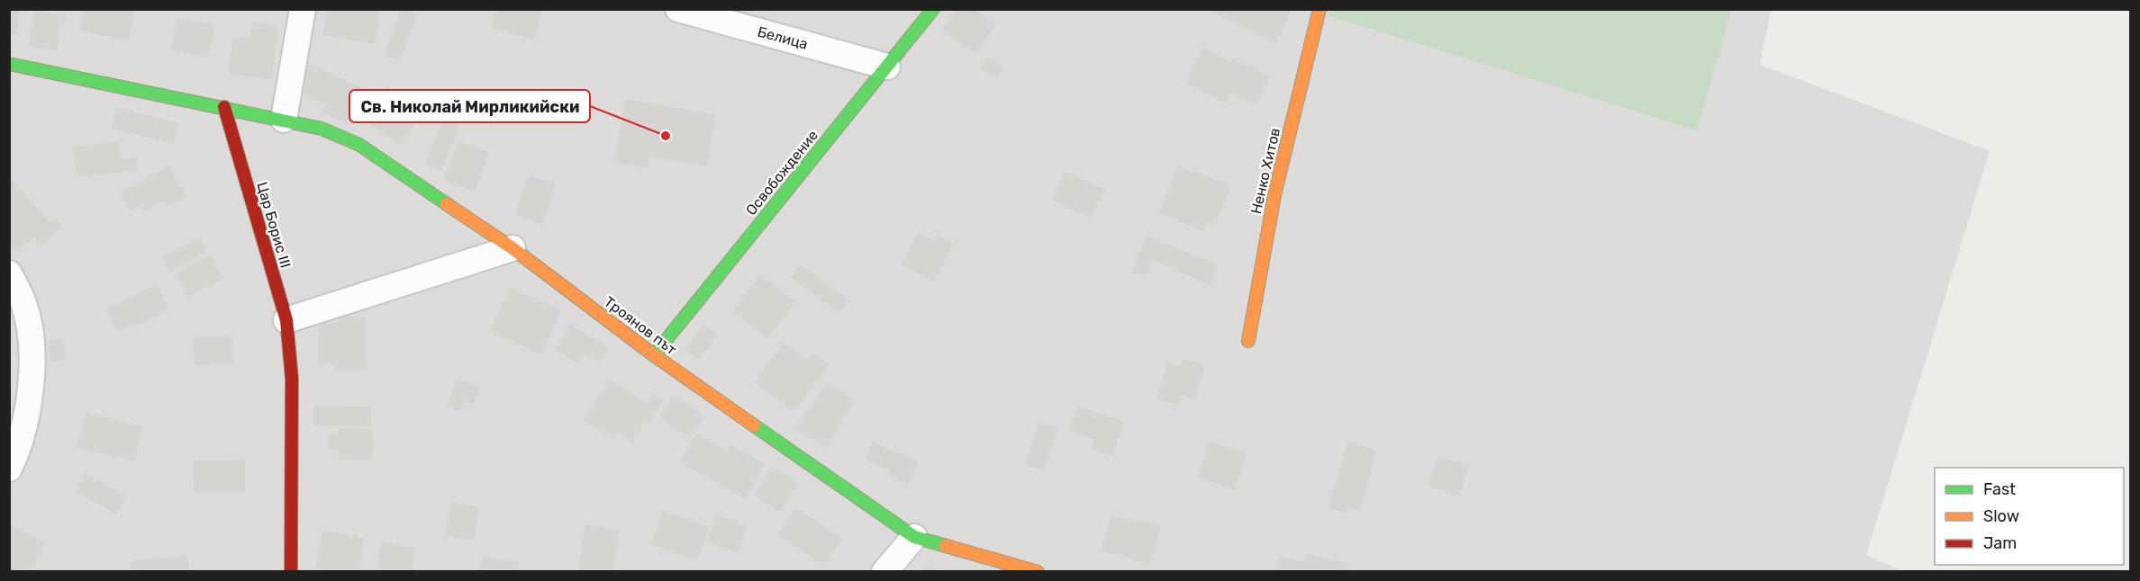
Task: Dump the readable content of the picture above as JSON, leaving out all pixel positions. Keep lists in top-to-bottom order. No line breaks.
{"streets":{"street":["Белица","Ненко Хитов","Освобождение","Цар Борис III","Троянов път"]},"crossings":[["Белица","Освобождение"],["Освобождение","Троянов път"],["Цар Борис III","Троянов път"]],"places":["Св. Николай Мирликийски"],"legend":["Fast","Slow","Jam"]}
